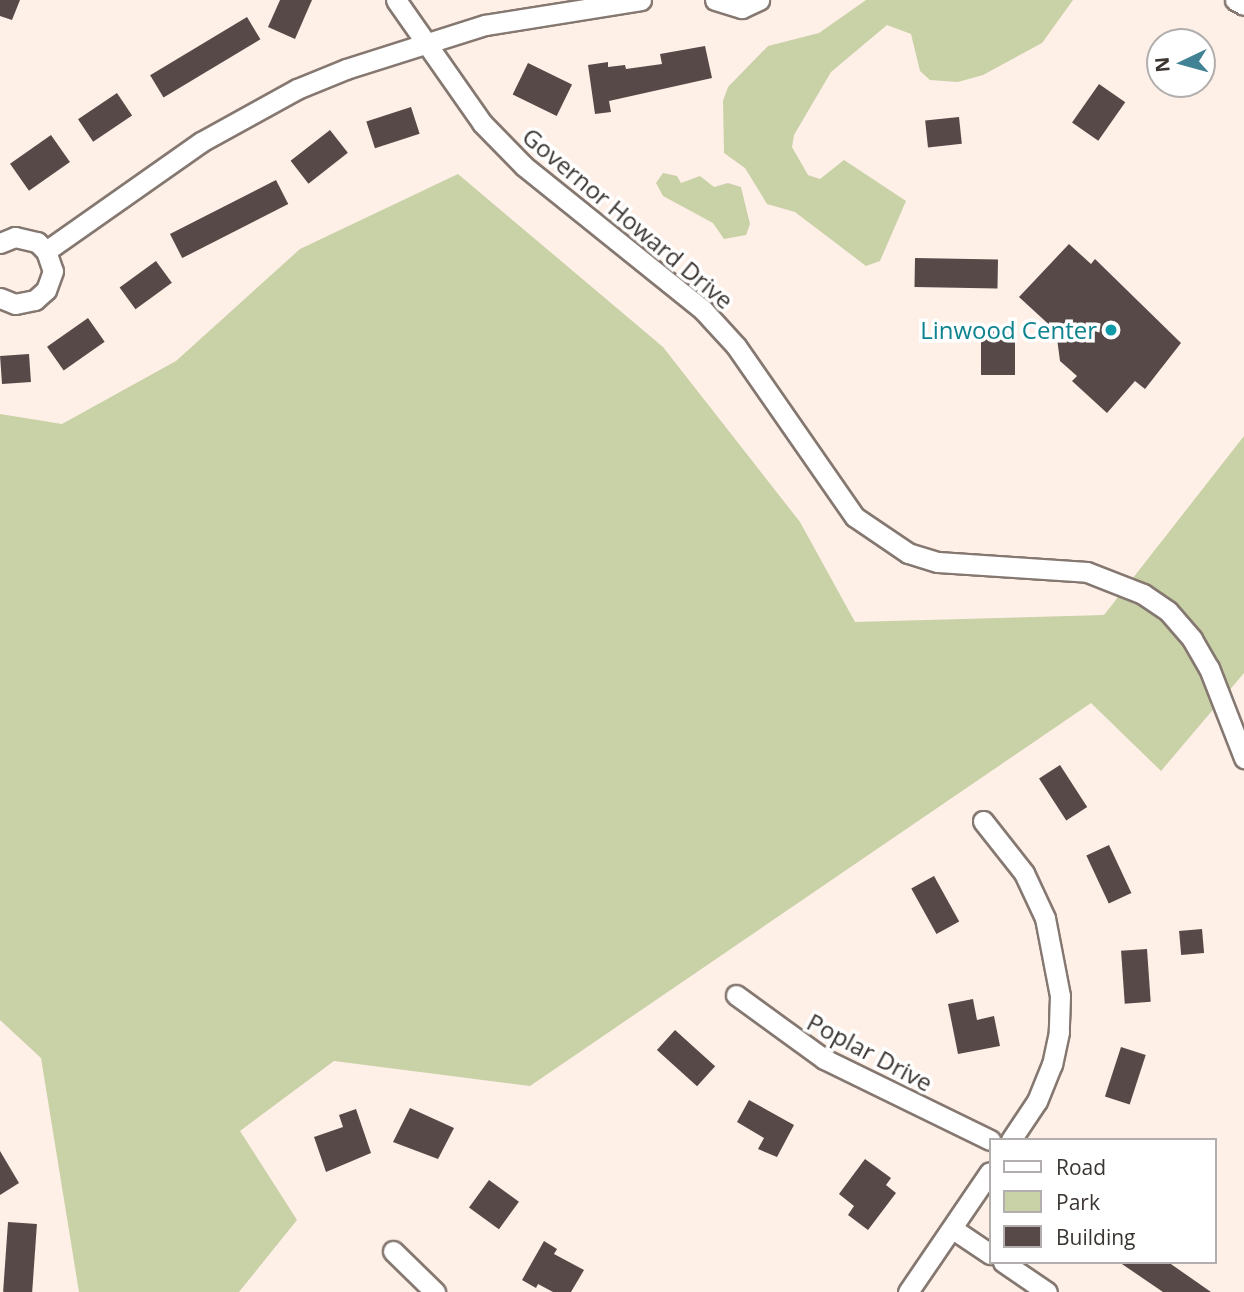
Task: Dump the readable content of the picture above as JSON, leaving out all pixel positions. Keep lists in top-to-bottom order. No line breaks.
{"streets":{"street":["Governor Howard Drive","Poplar Drive"]},"places":["Linwood Center"],"legend":["Road","Park","Building"],"north":"left"}
